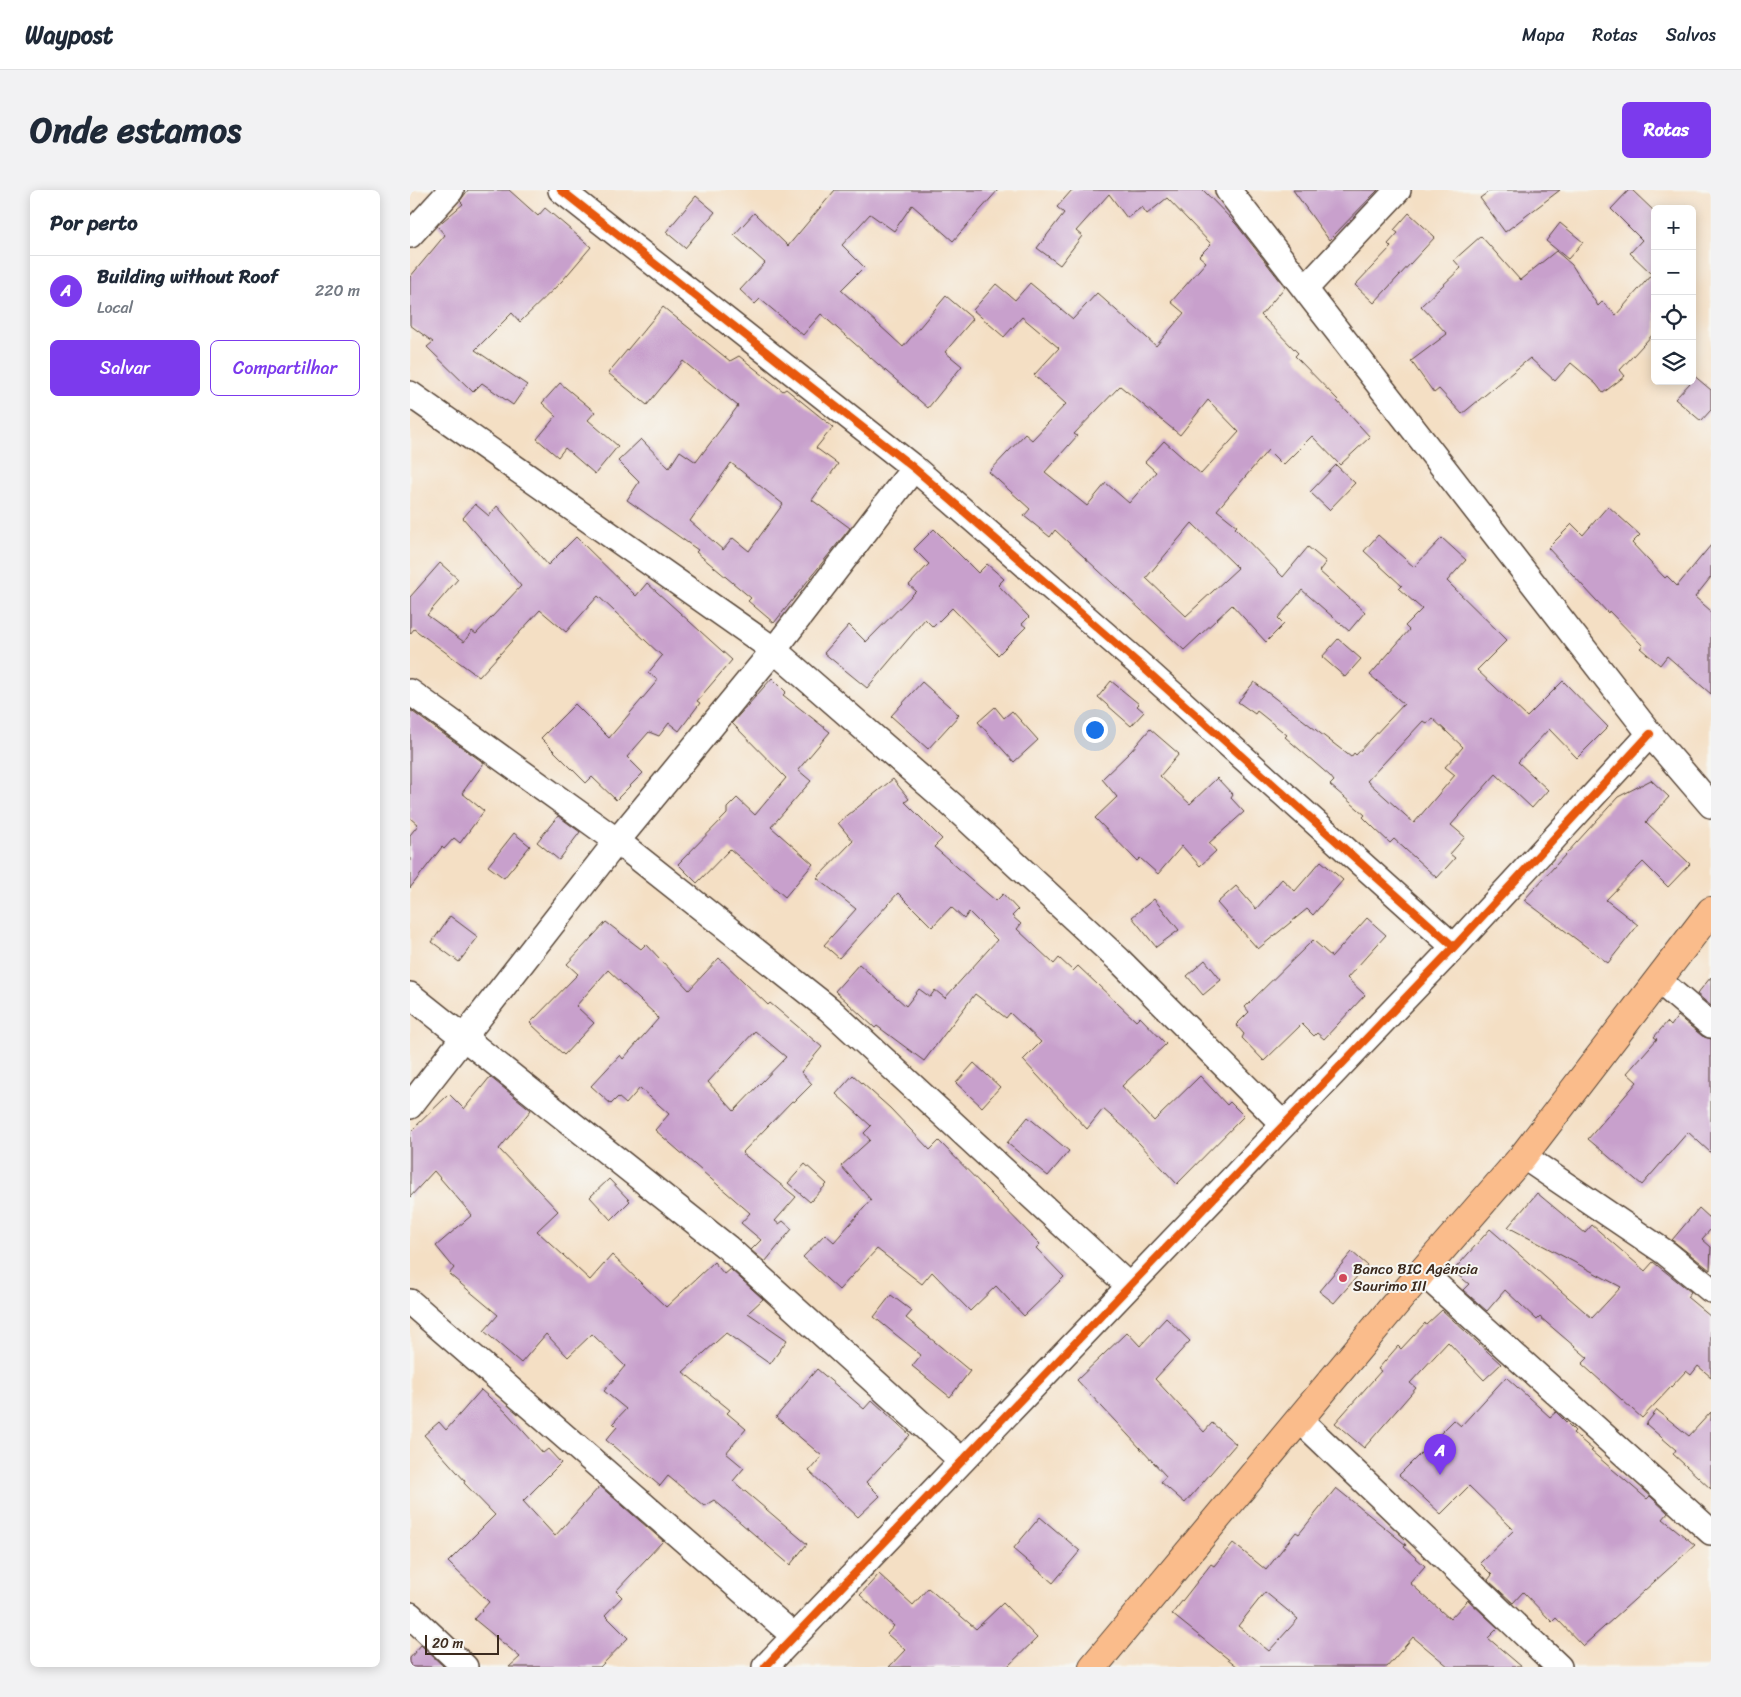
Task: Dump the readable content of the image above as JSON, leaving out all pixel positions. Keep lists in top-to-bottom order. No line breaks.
{"places":["Banco BIC Agência Saurimo III"],"scale_bar":"20 m","page":{"header":"Waypost","nav":["Mapa","Rotas","Salvos"],"title":"Onde estamos","buttons":["Rotas",["Salvar","Compartilhar"]],"heading":"Por perto","map_buttons":["+","−"],"list":[{"mark":"A","name":"Building without Roof","note":"Local","value":"220 m"}],"pins":"A","scale":"20 m"}}
